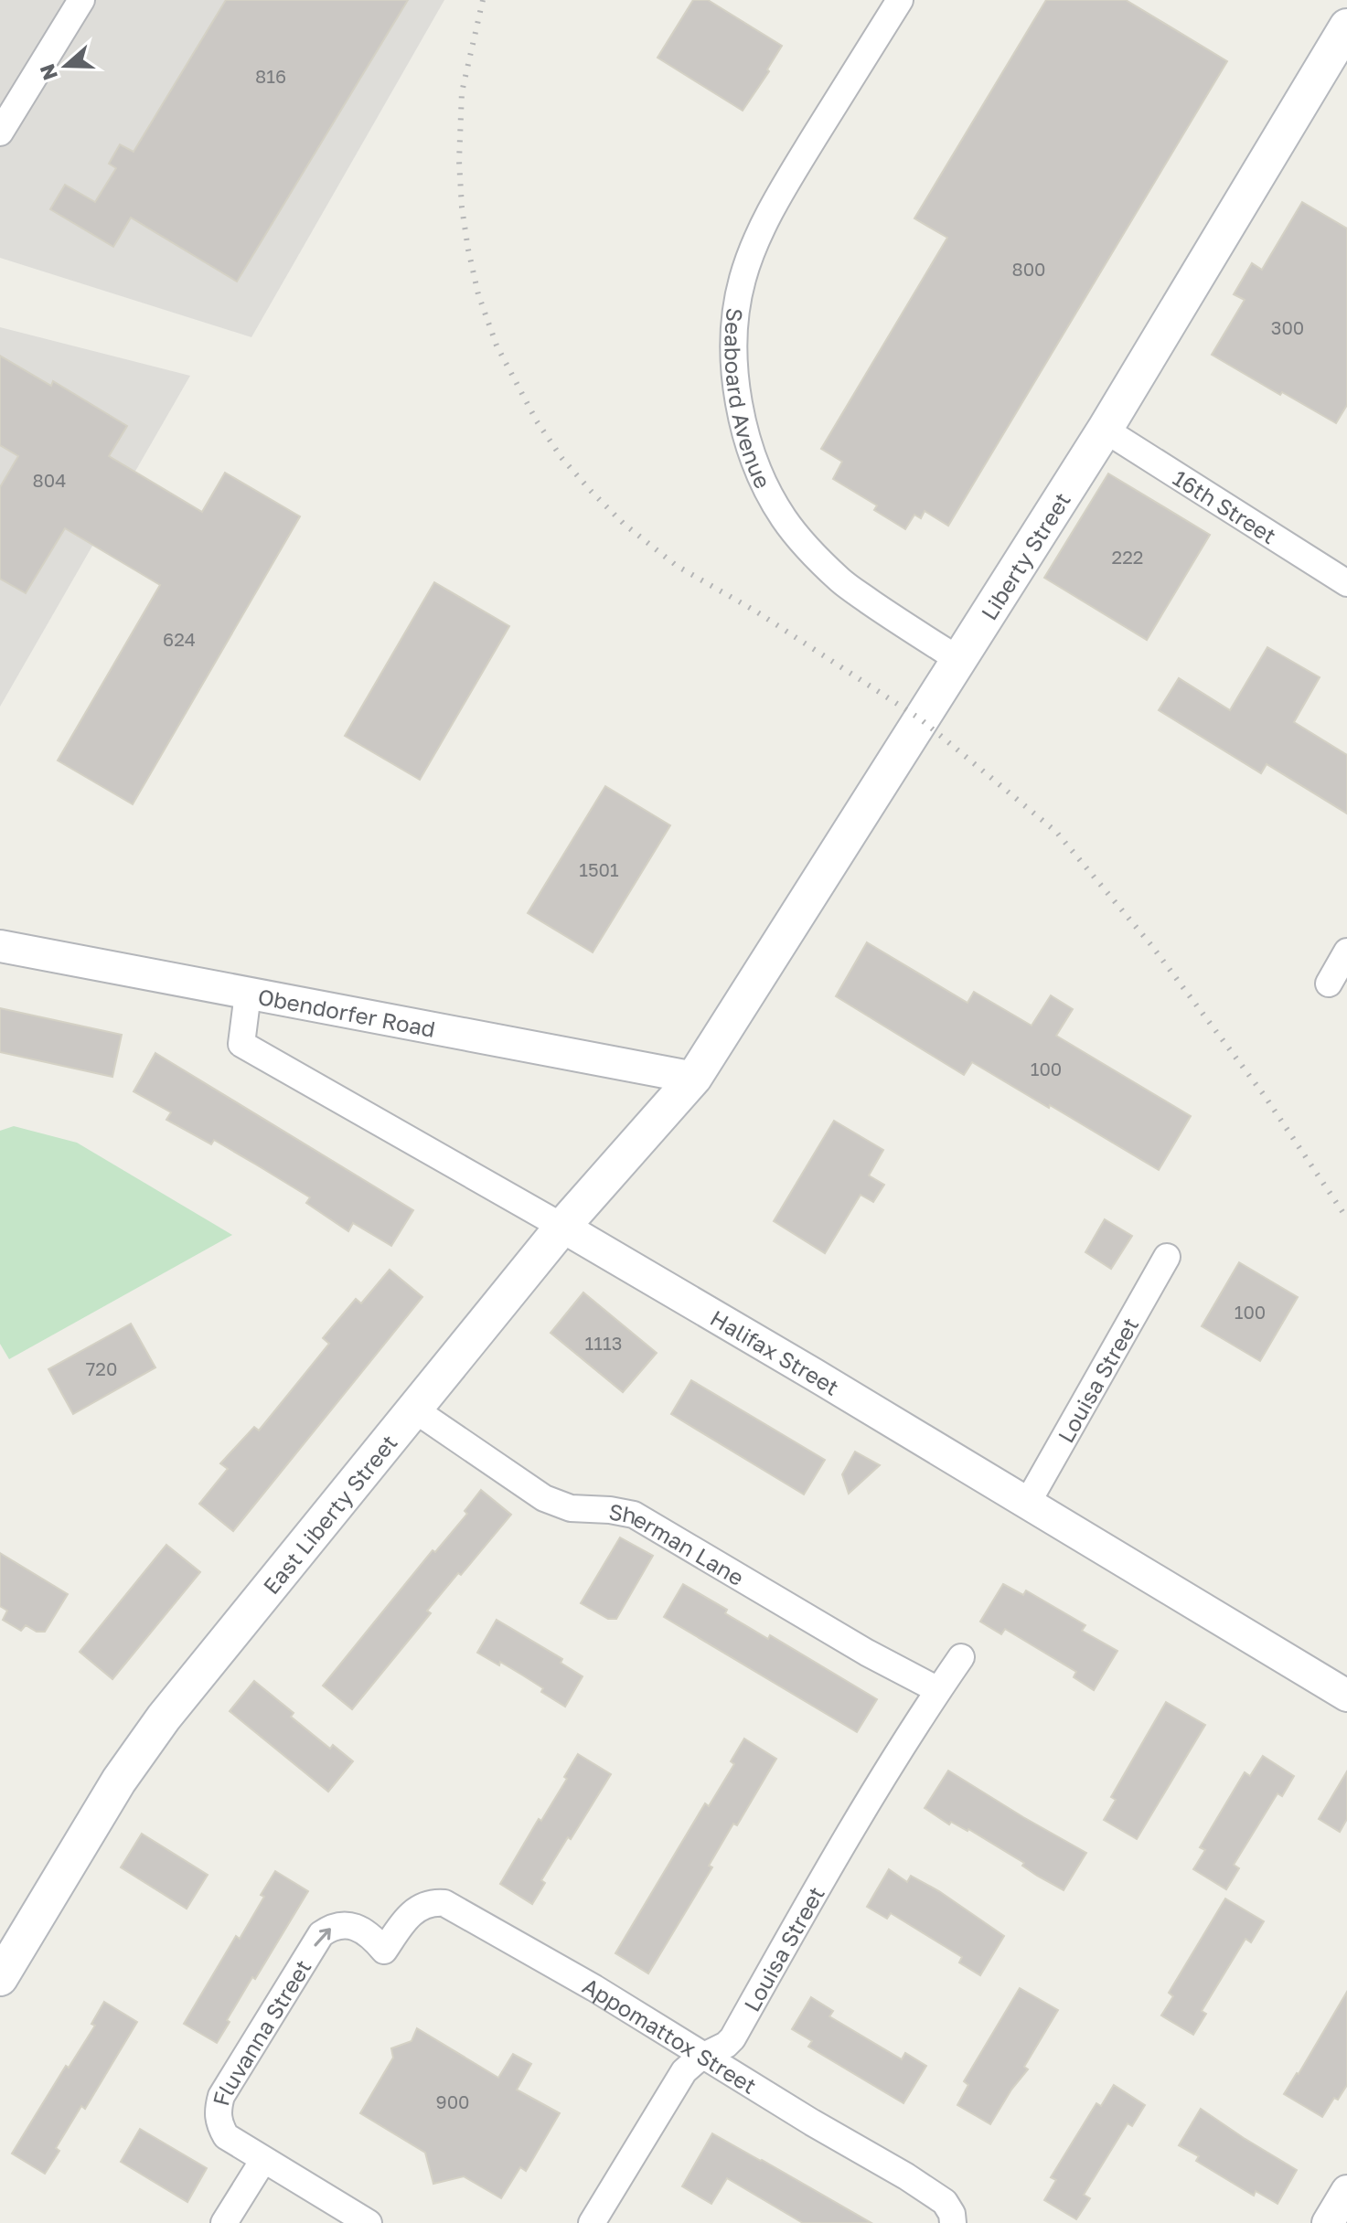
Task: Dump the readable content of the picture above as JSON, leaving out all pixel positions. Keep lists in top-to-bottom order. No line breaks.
{"streets":{"main road":["Liberty Street","East Liberty Street"],"street":["Seaboard Avenue","16th Street","Obendorfer Road","Halifax Street","Louisa Street","Sherman Lane","Fluvanna Street","Appomattox Street"]},"crossings":[["Seaboard Avenue","Liberty Street"],["16th Street","Liberty Street"],["Liberty Street","Obendorfer Road"],["Liberty Street","East Liberty Street"],["Obendorfer Road","Halifax Street"],["Obendorfer Road","East Liberty Street"],["Halifax Street","Louisa Street"],["Halifax Street","East Liberty Street"],["Louisa Street","Sherman Lane"],["Louisa Street","Appomattox Street"],["East Liberty Street","Sherman Lane"],["Fluvanna Street","Appomattox Street"]],"house_numbers":["816","800","300","804","222","624","1501","100","100","1113","720","900"],"north":"left"}
